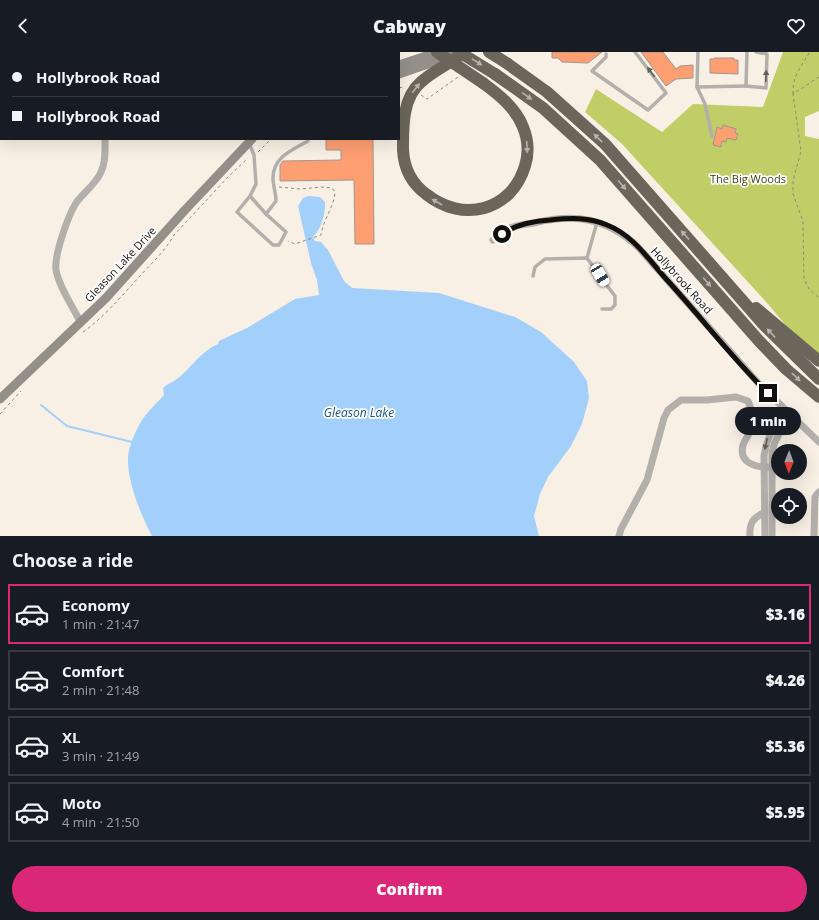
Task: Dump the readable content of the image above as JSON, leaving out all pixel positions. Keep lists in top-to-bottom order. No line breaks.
{"streets":{"main road":["Gleason Lake Drive"],"street":["Hollybrook Road"]},"water":["Gleason Lake"],"parks":["The Big Woods"],"north":"bottom","page":{"header":"Cabway","banner":["Hollybrook Road","Hollybrook Road"],"bubble":"1 min","heading":"Choose a ride","list":[{"name":"Economy","note":"1 min · 21:47","value":"$3.16"},{"name":"Comfort","note":"2 min · 21:48","value":"$4.26"},{"name":"XL","note":"3 min · 21:49","value":"$5.36"},{"name":"Moto","note":"4 min · 21:50","value":"$5.95"}],"buttons":"Confirm"}}
